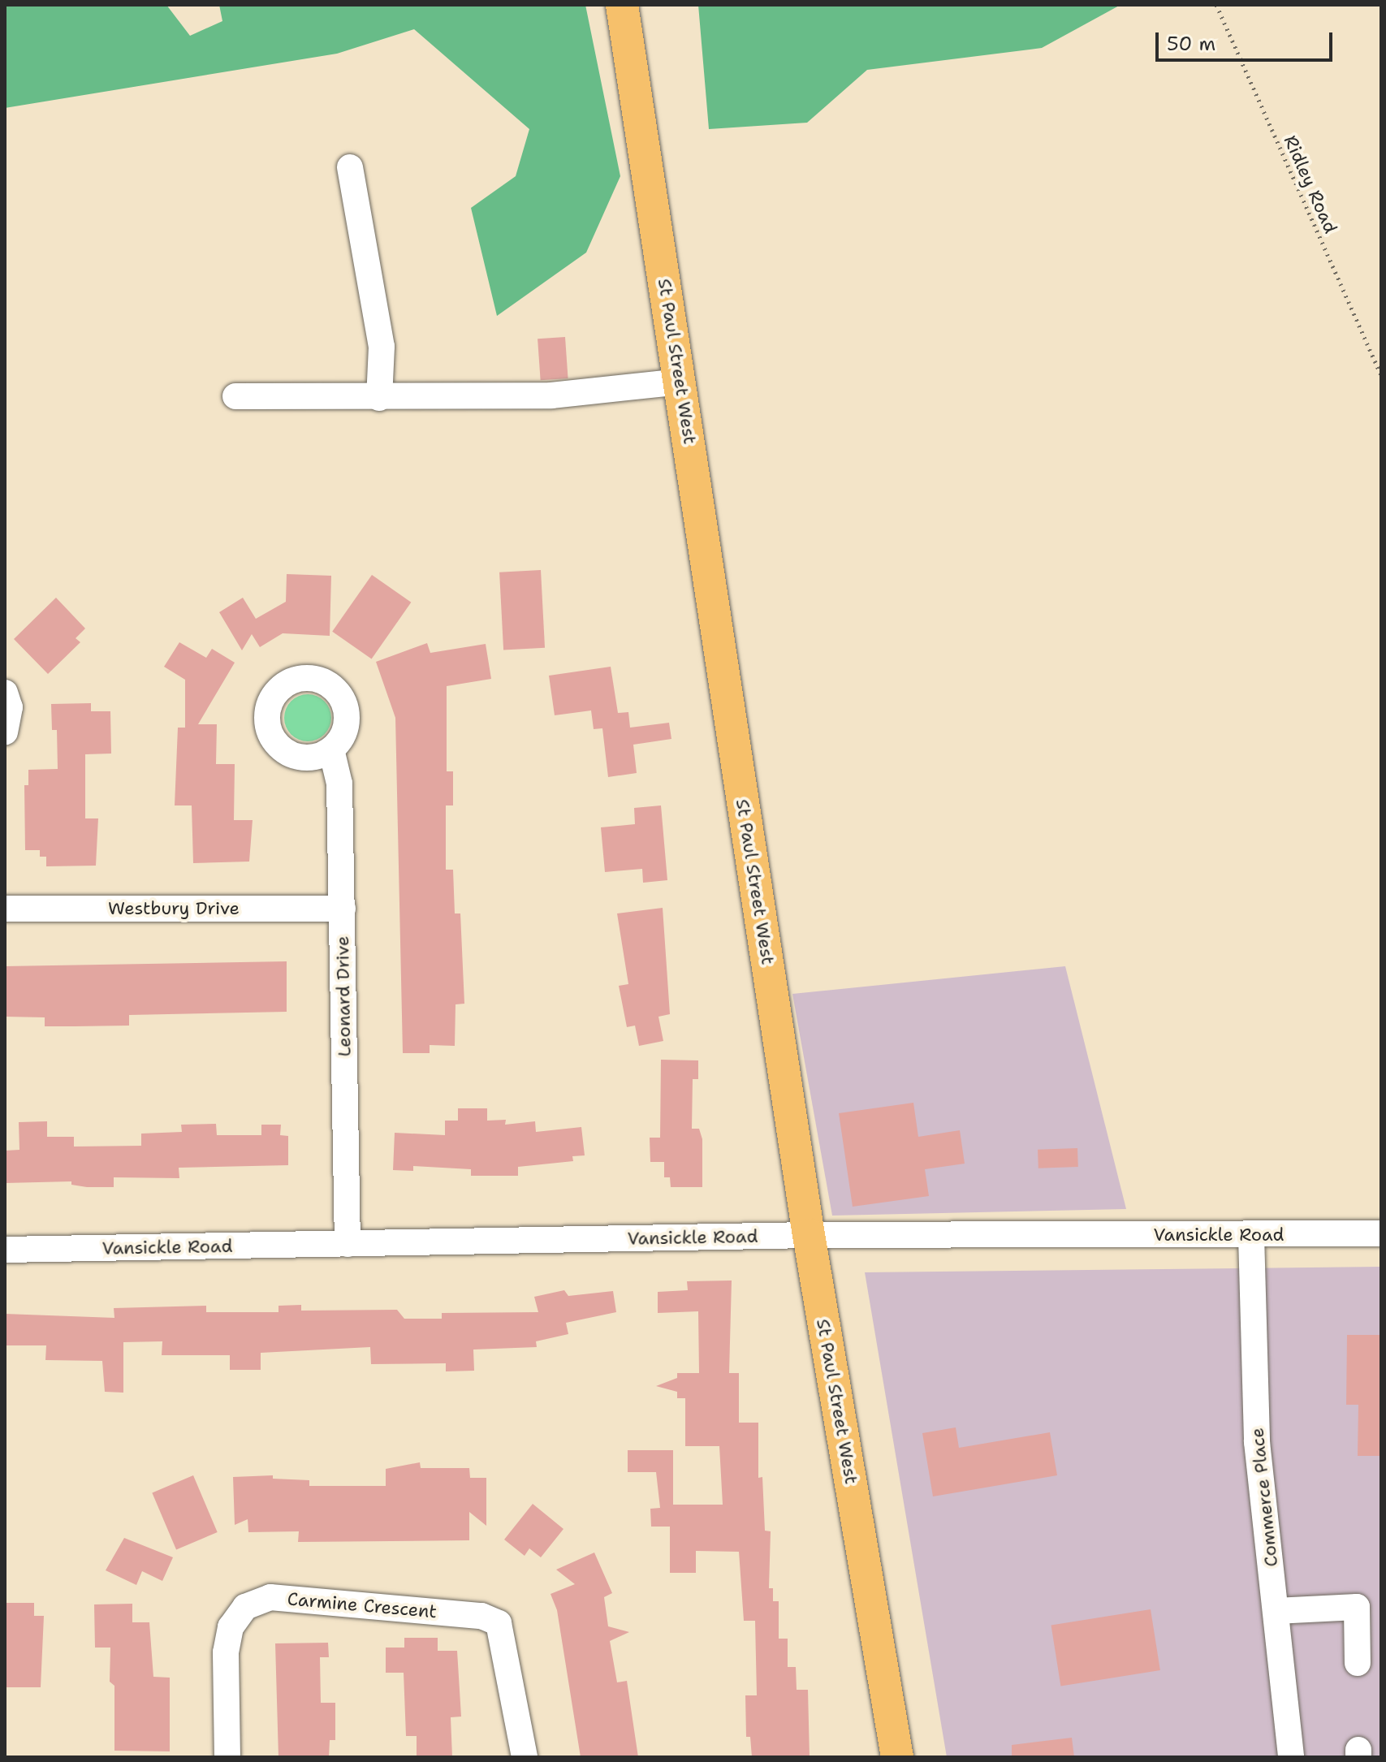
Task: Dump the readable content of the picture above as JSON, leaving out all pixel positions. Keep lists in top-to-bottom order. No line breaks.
{"streets":{"main road":["St Paul Street West"],"street":["Westbury Drive","Leonard Drive","Vansickle Road","Commerce Place","Carmine Crescent"],"path":["Ridley Road"]},"crossings":[["St Paul Street West","Vansickle Road"],["Westbury Drive","Leonard Drive"],["Leonard Drive","Vansickle Road"],["Vansickle Road","Commerce Place"]],"scale_bar":"50 m"}
